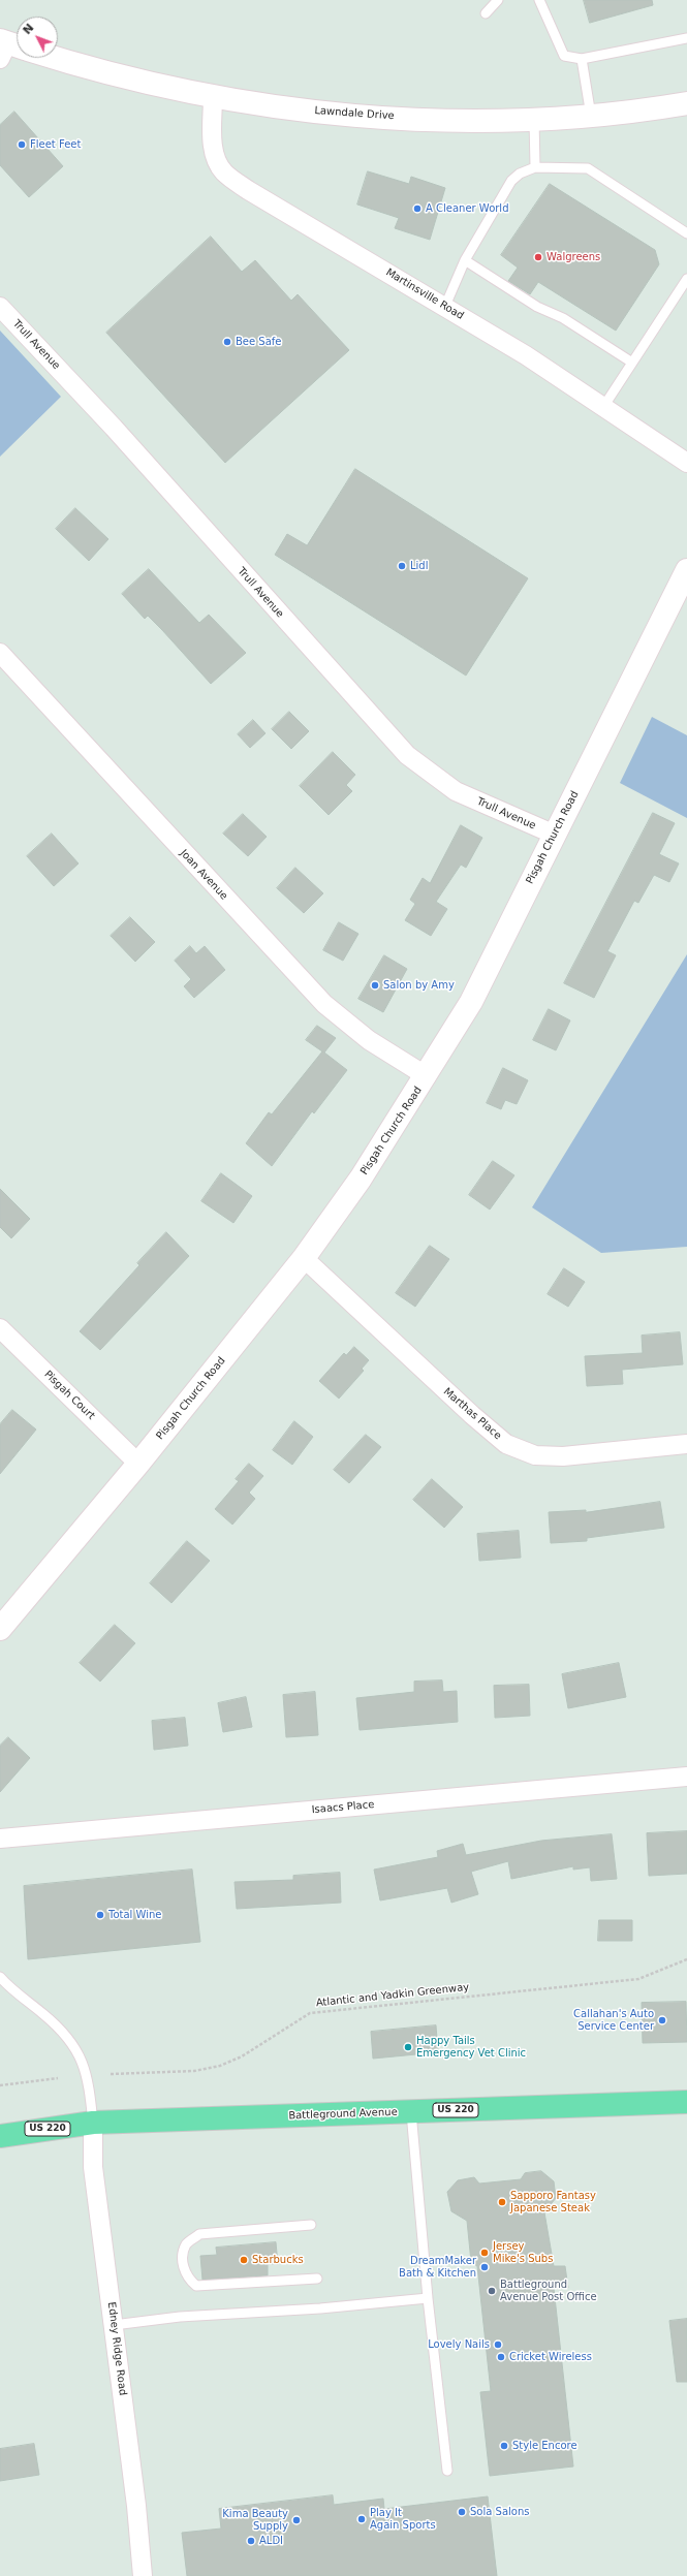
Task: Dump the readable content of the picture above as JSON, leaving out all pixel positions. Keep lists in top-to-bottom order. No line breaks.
{"streets":{"main road":["Lawndale Drive","Pisgah Church Road","US 220","Battleground Avenue"],"street":["Martinsville Road","Trull Avenue","Joan Avenue","Pisgah Court","Marthas Place","Isaacs Place","Edney Ridge Road"],"path":["Atlantic and Yadkin Greenway"]},"crossings":[["Lawndale Drive","Martinsville Road"],["Trull Avenue","Pisgah Church Road"],["Pisgah Church Road","Joan Avenue"],["Pisgah Church Road","Pisgah Court"],["Pisgah Church Road","Marthas Place"],["Battleground Avenue","Edney Ridge Road"]],"places":["Fleet Feet","A Cleaner World","Walgreens","Bee Safe","Lidl","Salon by Amy","Total Wine","Callahan's Auto Service Center","Happy Tails Emergency Vet Clinic","Sapporo Fantasy Japanese Steak","Jersey Mike's Subs","Starbucks","DreamMaker Bath & Kitchen","Battleground Avenue Post Office","Lovely Nails","Cricket Wireless","Style Encore","Sola Salons","Play It Again Sports","Kima Beauty Supply","ALDI"],"north":"top left"}
